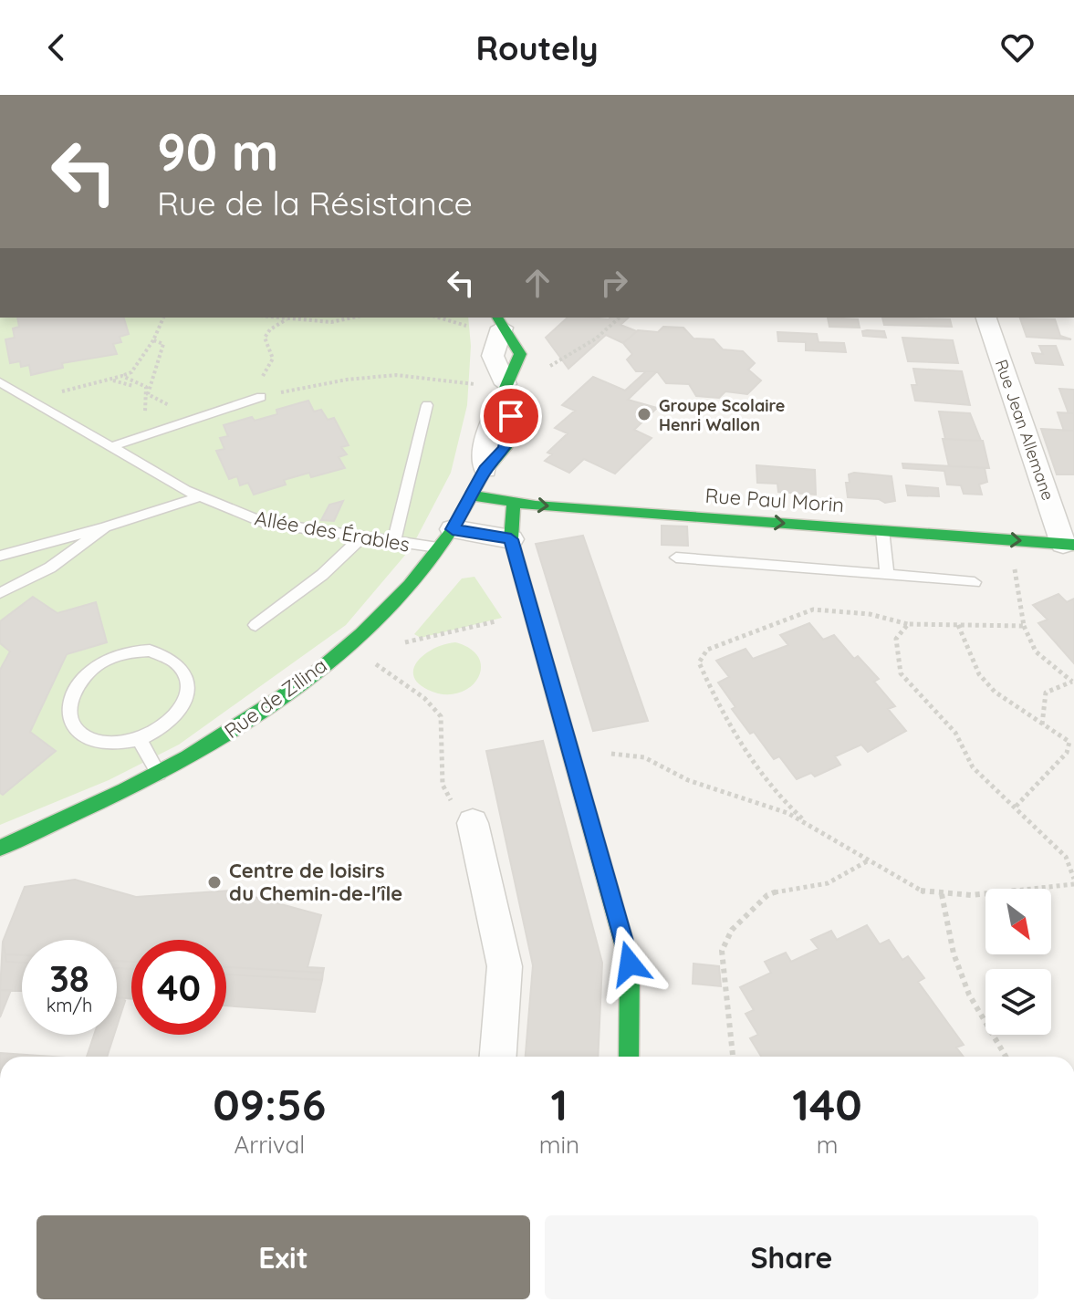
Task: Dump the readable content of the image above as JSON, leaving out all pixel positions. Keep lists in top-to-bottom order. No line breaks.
{"streets":{"street":["Rue Jean Allemane","Rue Paul Morin","Rue de Zilina"],"lane":["Allée des Érables"]},"crossings":[["Rue Jean Allemane","Rue Paul Morin"],["Rue Paul Morin","Rue de Zilina"],["Allée des Érables","Rue de Zilina"]],"one_way":["Rue Paul Morin"],"places":["Groupe Scolaire Henri Wallon","Centre de loisirs du Chemin-de-l'île"],"north":"bottom right","page":{"header":"Routely","turn":["90 m","Rue de la Résistance"],"speed":"38 km/h","limit":"40","eta":["09:56","Arrival","1","min","140","m"],"buttons":["Exit","Share"]}}
